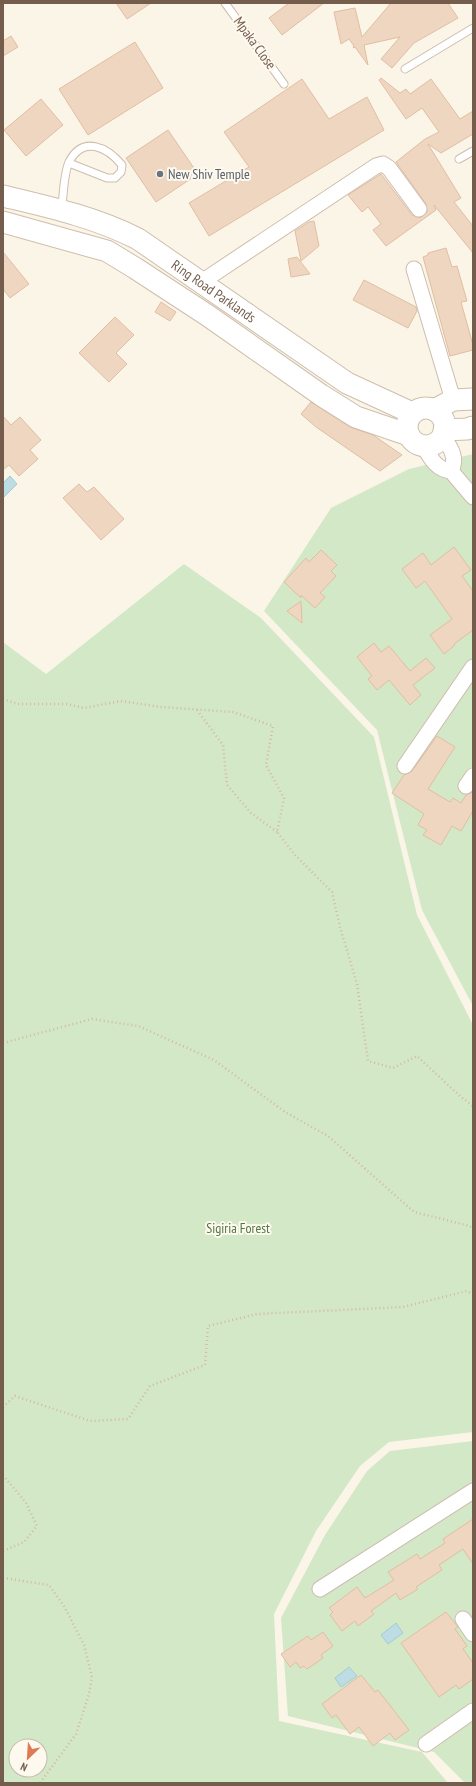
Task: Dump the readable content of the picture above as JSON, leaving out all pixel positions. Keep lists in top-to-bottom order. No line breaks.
{"streets":{"street":["Ring Road Parklands"],"lane":["Mpaka Close"]},"parks":["Sigiria Forest"],"places":["New Shiv Temple"],"north":"bottom left"}
